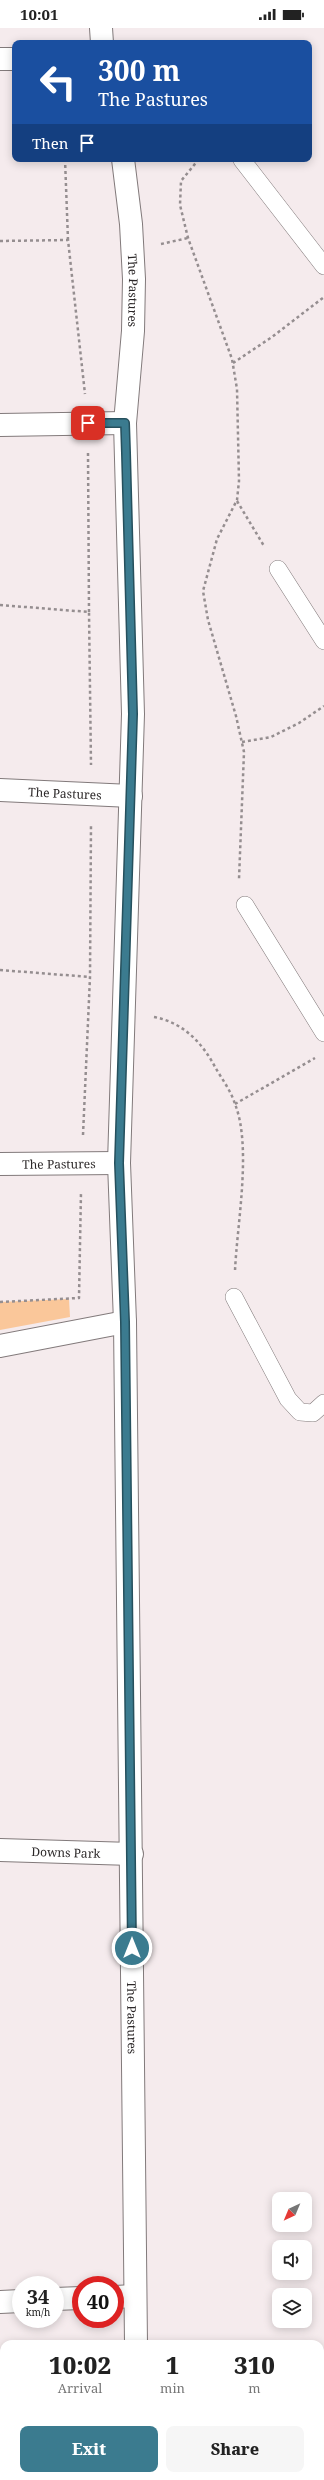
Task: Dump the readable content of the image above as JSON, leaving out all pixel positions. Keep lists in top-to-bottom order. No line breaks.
{"streets":{"street":["The Pastures","Downs Park"]},"crossings":[["The Pastures","Downs Park"]],"north":"bottom left","page":{"status":"10:01","turn":["300 m","The Pastures"],"then":"Then","speed":"34 km/h","limit":"40","eta":["10:02","Arrival","1","min","310","m"],"buttons":["Exit","Share"]}}
